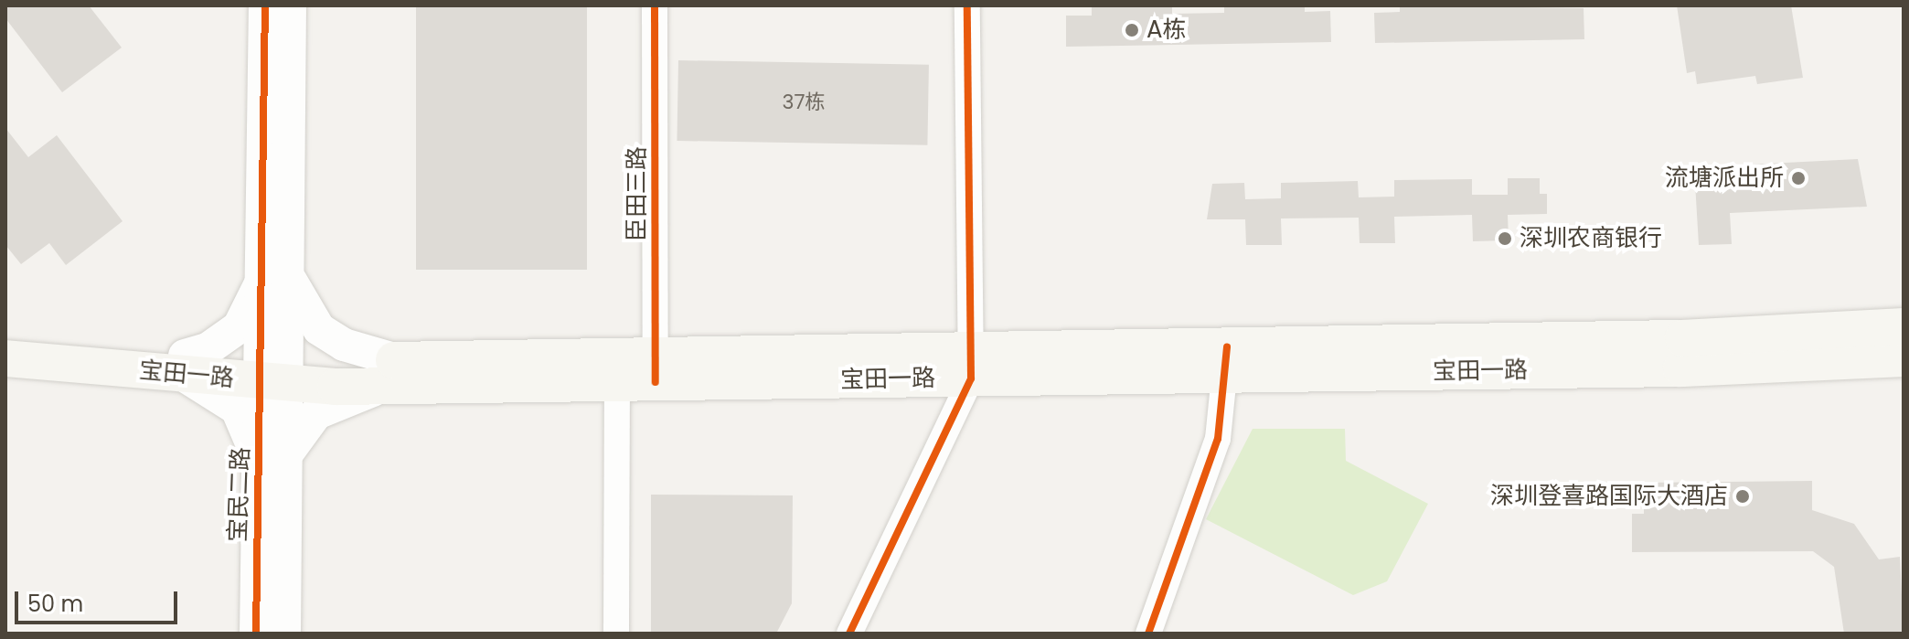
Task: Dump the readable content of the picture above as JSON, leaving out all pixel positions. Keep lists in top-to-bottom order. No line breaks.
{"streets":{"main road":["宝田一路"],"street":["臣田三路","宝民二路"]},"crossings":[["臣田三路","宝田一路"],["宝田一路","宝民二路"]],"places":["A栋","流塘派出所","深圳农商银行","深圳登喜路国际大酒店"],"house_numbers":["37栋"],"scale_bar":"50 m"}
